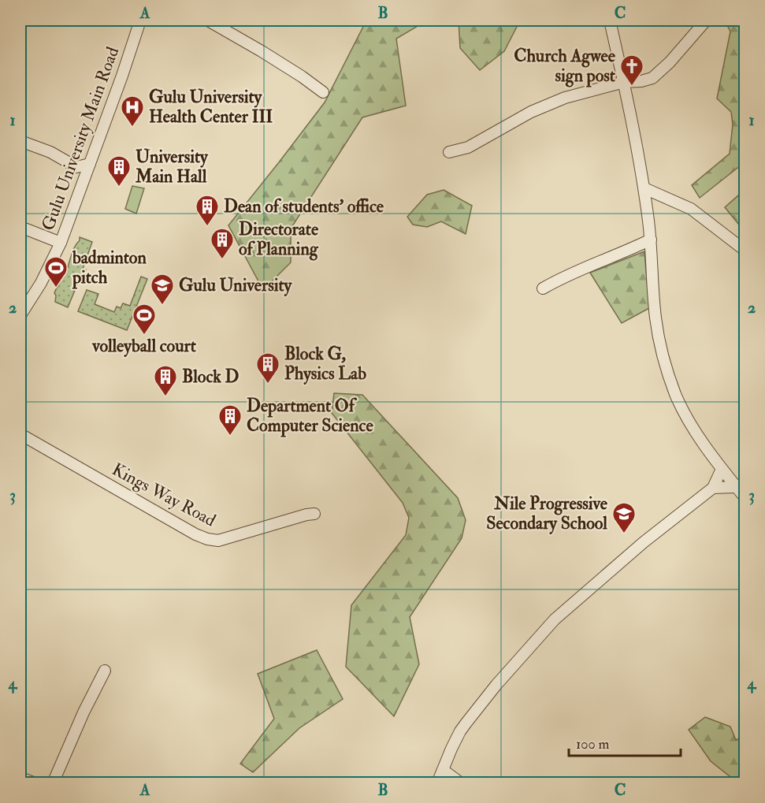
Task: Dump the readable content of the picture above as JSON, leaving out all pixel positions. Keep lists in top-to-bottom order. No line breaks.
{"streets":{"street":["Gulu University Main Road","Kings Way Road"]},"places":{"church":["Church Agwee sign post"],"hospital":["Gulu University Health Center III"],"building":["University Main Hall","Dean of students' office","Directorate of Planning","Block G, Physics Lab","Block D","Department Of Computer Science"],"sports":["badminton pitch","volleyball court"],"school or university":["Gulu University","Nile Progressive Secondary School"]},"scale_bar":"100 m","grid":{"columns":["A","B","C"],"rows":["1","2","3","4"]}}
